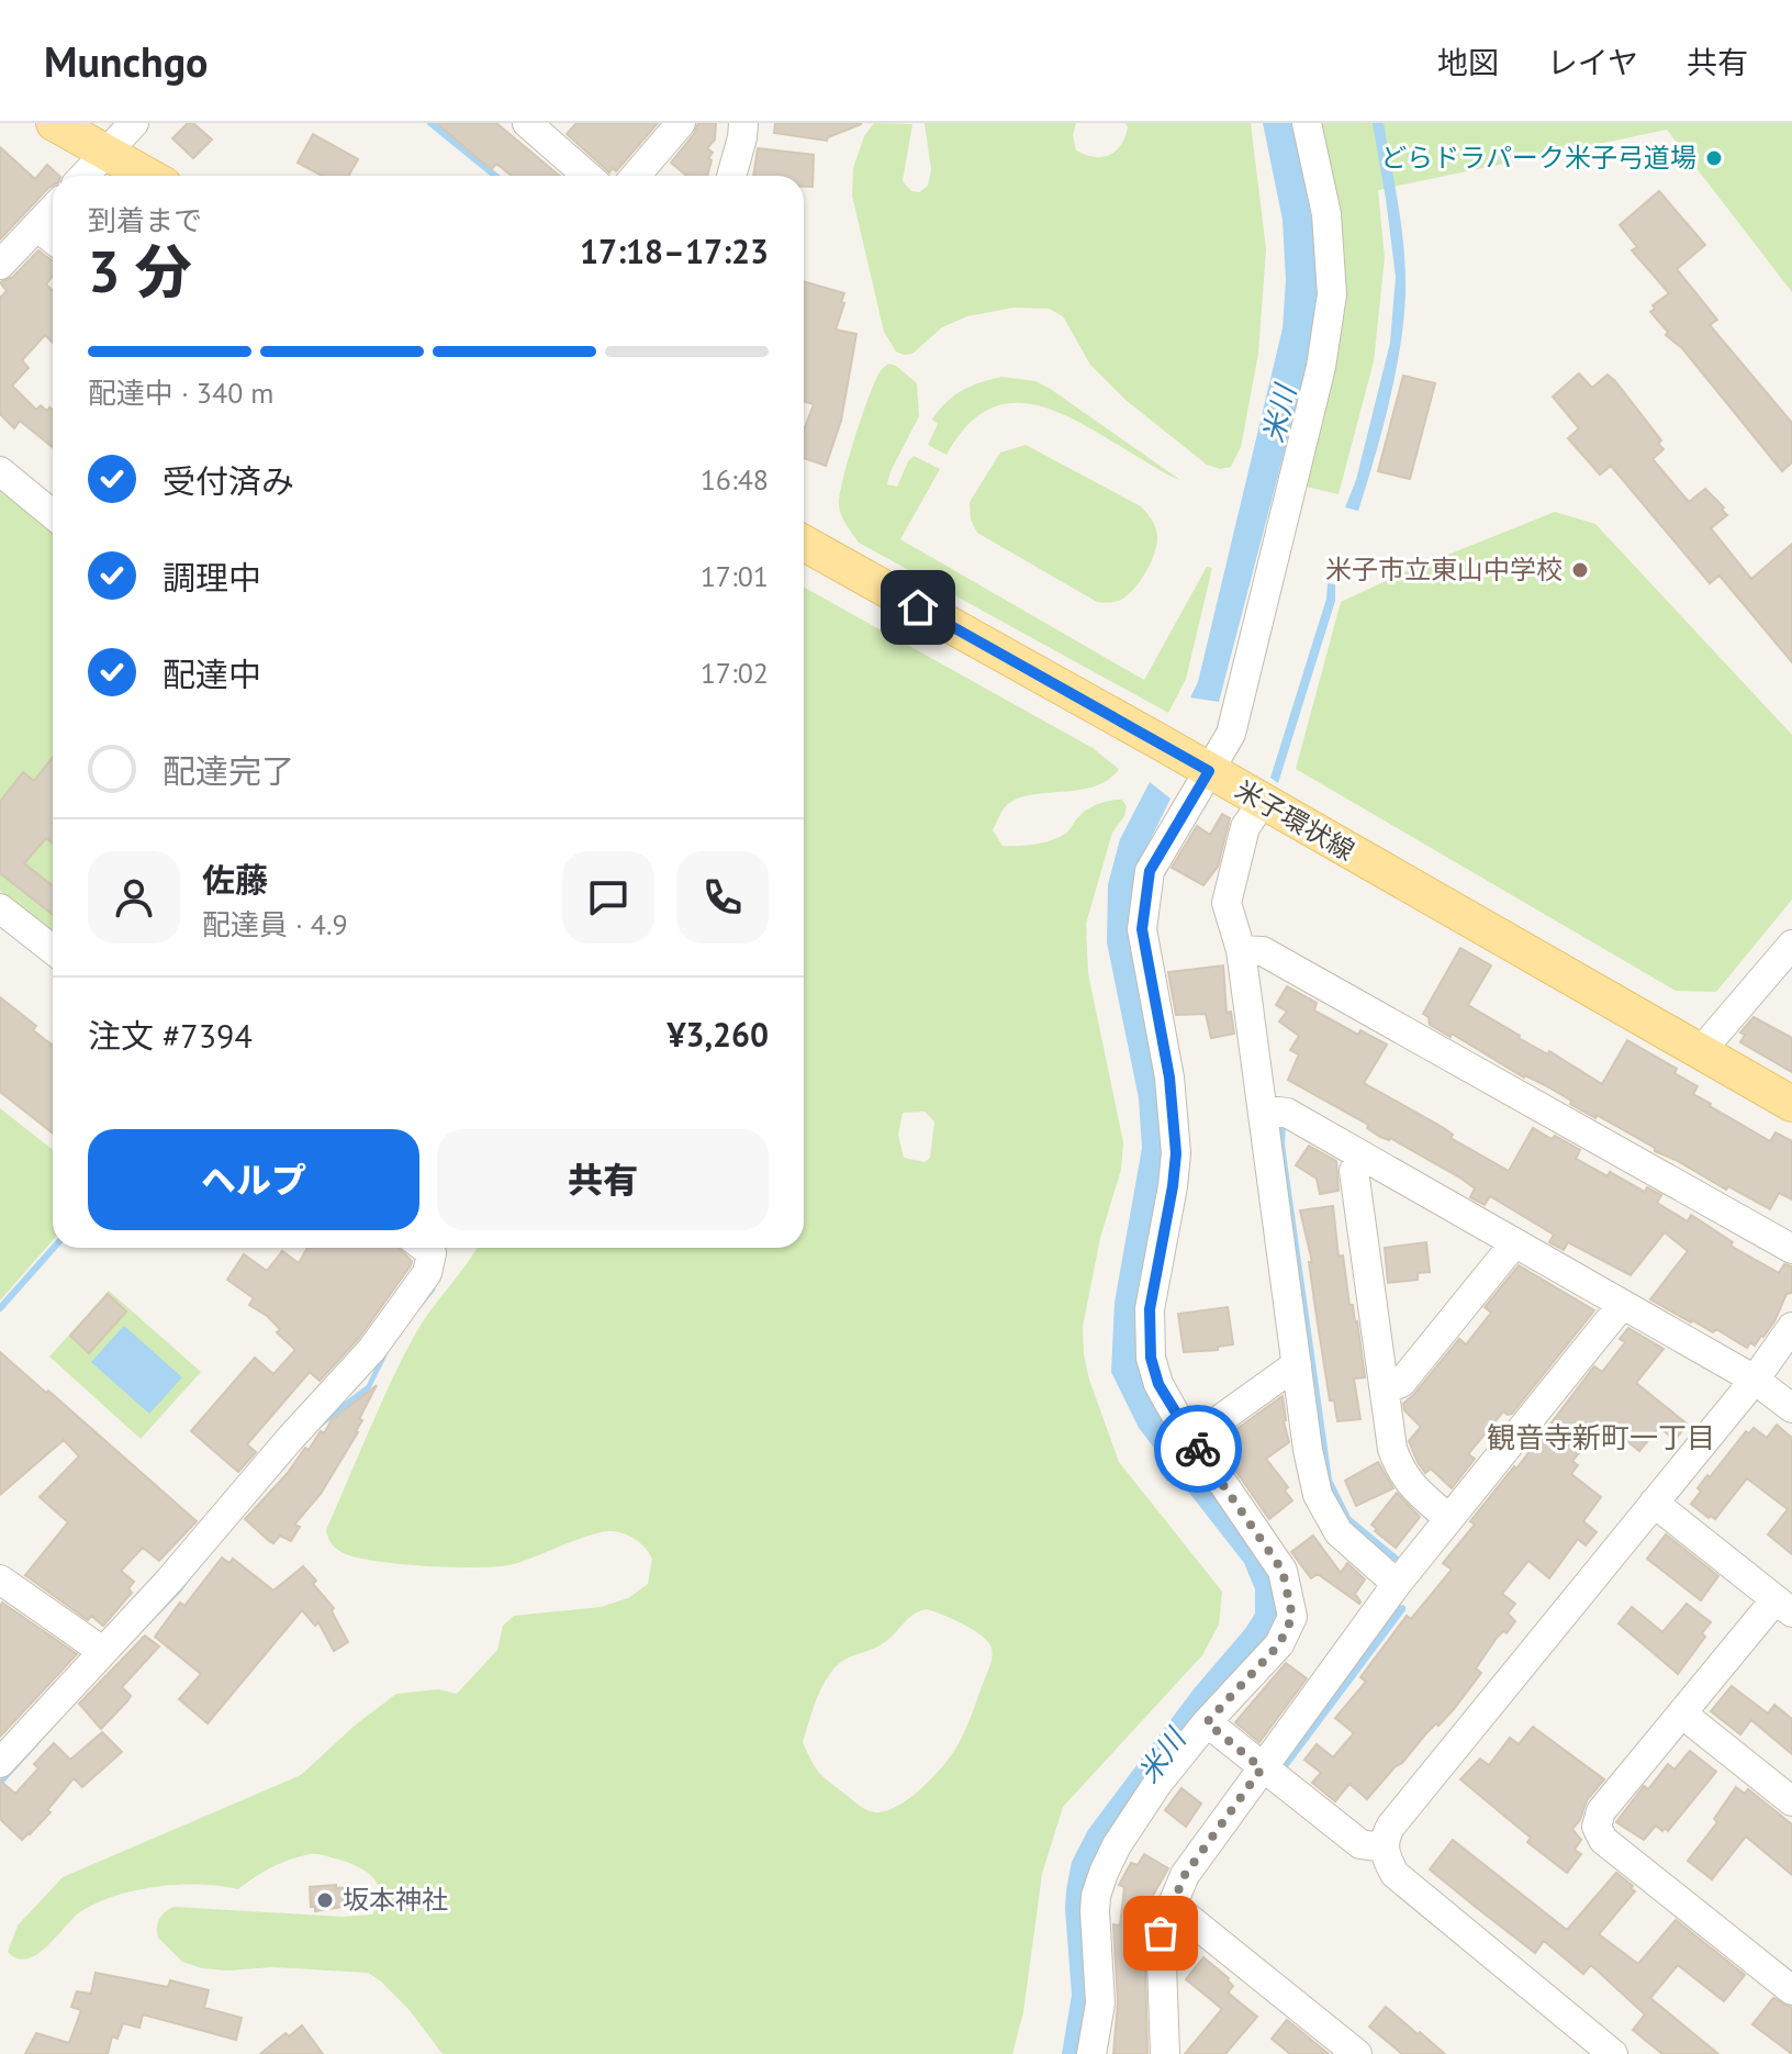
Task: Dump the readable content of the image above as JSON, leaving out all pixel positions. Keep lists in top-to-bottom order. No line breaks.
{"streets":{"main road":["米子環状線"]},"districts":["観音寺新町一丁目"],"water":["米川"],"places":["どらドラパーク米子弓道場","米子市立東山中学校","坂本神社"],"page":{"header":"Munchgo","nav":["地図","レイヤ","共有"],"heading":["3 分","到着まで","17:18–17:23"],"panel":["佐藤","配達員 · 4.9","注文 #7394","¥3,260"],"bar":"配達中 · 340 m","list":[["受付済み","16:48"],["調理中","17:01"],["配達中","17:02"],"配達完了"],"buttons":["ヘルプ","共有"]}}
